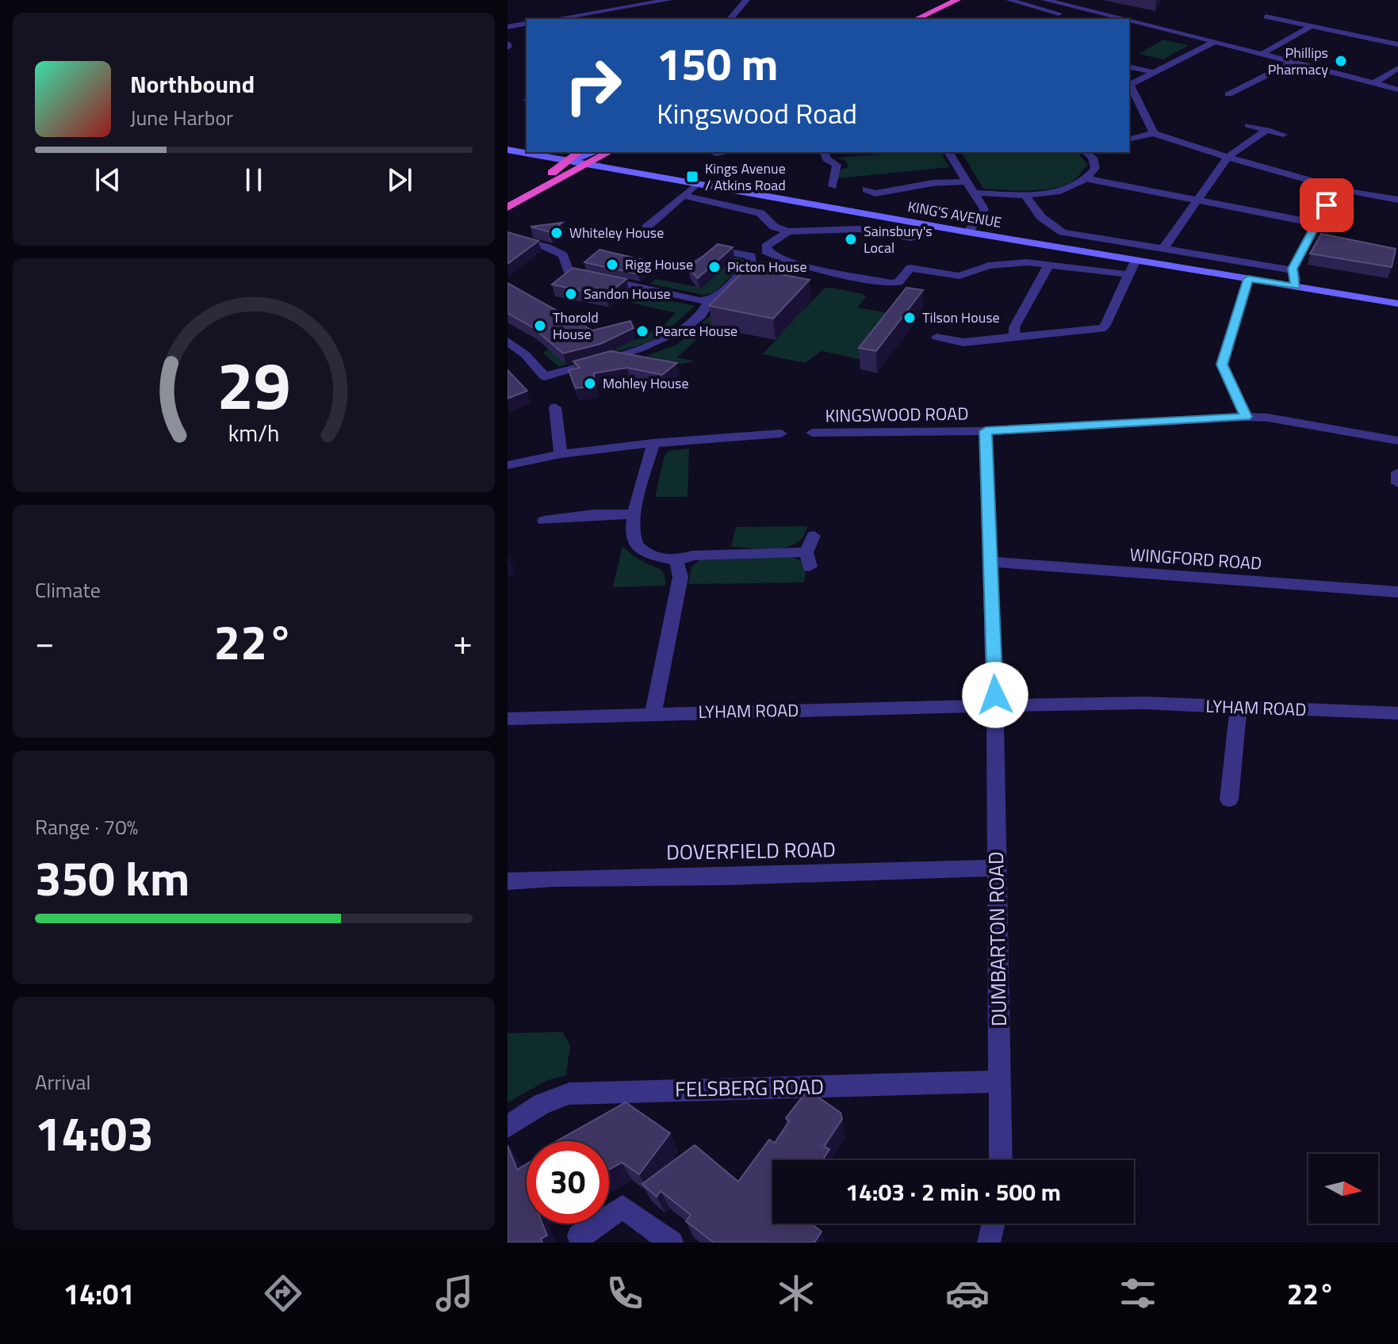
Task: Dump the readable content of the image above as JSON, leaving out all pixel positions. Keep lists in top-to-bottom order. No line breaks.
{"streets":{"main road":["KING'S AVENUE"],"street":["KINGSWOOD ROAD","WINGFORD ROAD","LYHAM ROAD","DOVERFIELD ROAD","DUMBARTON ROAD","FELSBERG ROAD"]},"crossings":[["KINGSWOOD ROAD","DUMBARTON ROAD"],["WINGFORD ROAD","DUMBARTON ROAD"],["LYHAM ROAD","DUMBARTON ROAD"],["DOVERFIELD ROAD","DUMBARTON ROAD"],["DUMBARTON ROAD","FELSBERG ROAD"]],"places":{"other":["Phillips Pharmacy","Whiteley House","Sainsbury's Local","Rigg House","Picton House","Sandon House","Tilson House","Thorold House","Pearce House","Mohley House"],"transit":["Kings Avenue / Atkins Road"]},"north":"right","page":{"turn":["150 m","Kingswood Road"],"song":["Northbound","June Harbor"],"tile":["Climate",["Range · 70%","350 km"],["Arrival","14:03"]],"heat":["−","22°","+"],"limit":"30","trip":"14:03 · 2 min · 500 m","tabs":["14:01","22°"],"gauge":["29","km/h"]}}
